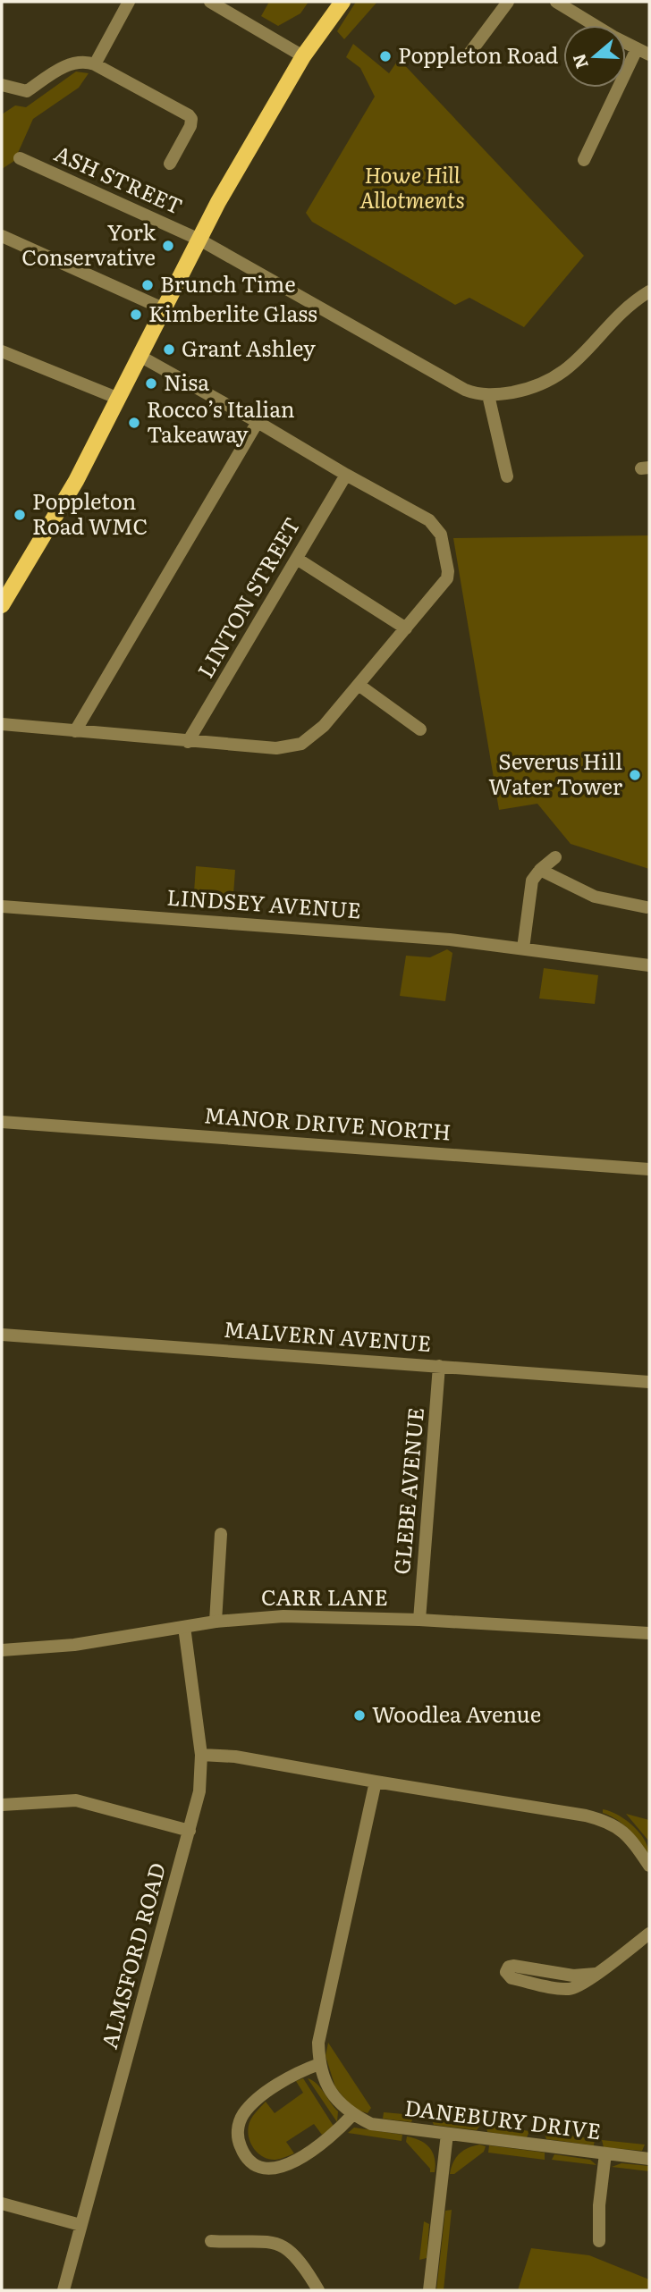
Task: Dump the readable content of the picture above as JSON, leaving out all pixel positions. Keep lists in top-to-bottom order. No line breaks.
{"streets":{"street":["ASH STREET","LINTON STREET","LINDSEY AVENUE","MANOR DRIVE NORTH","MALVERN AVENUE","GLEBE AVENUE","CARR LANE","ALMSFORD ROAD","DANEBURY DRIVE"]},"crossings":[["MALVERN AVENUE","GLEBE AVENUE"],["GLEBE AVENUE","CARR LANE"],["CARR LANE","ALMSFORD ROAD"]],"parks":["Howe Hill Allotments"],"places":["Poppleton Road","York Conservative","Brunch Time","Kimberlite Glass","Grant Ashley","Nisa","Rocco’s Italian Takeaway","Poppleton Road WMC","Severus Hill Water Tower","Woodlea Avenue"],"north":"left"}
